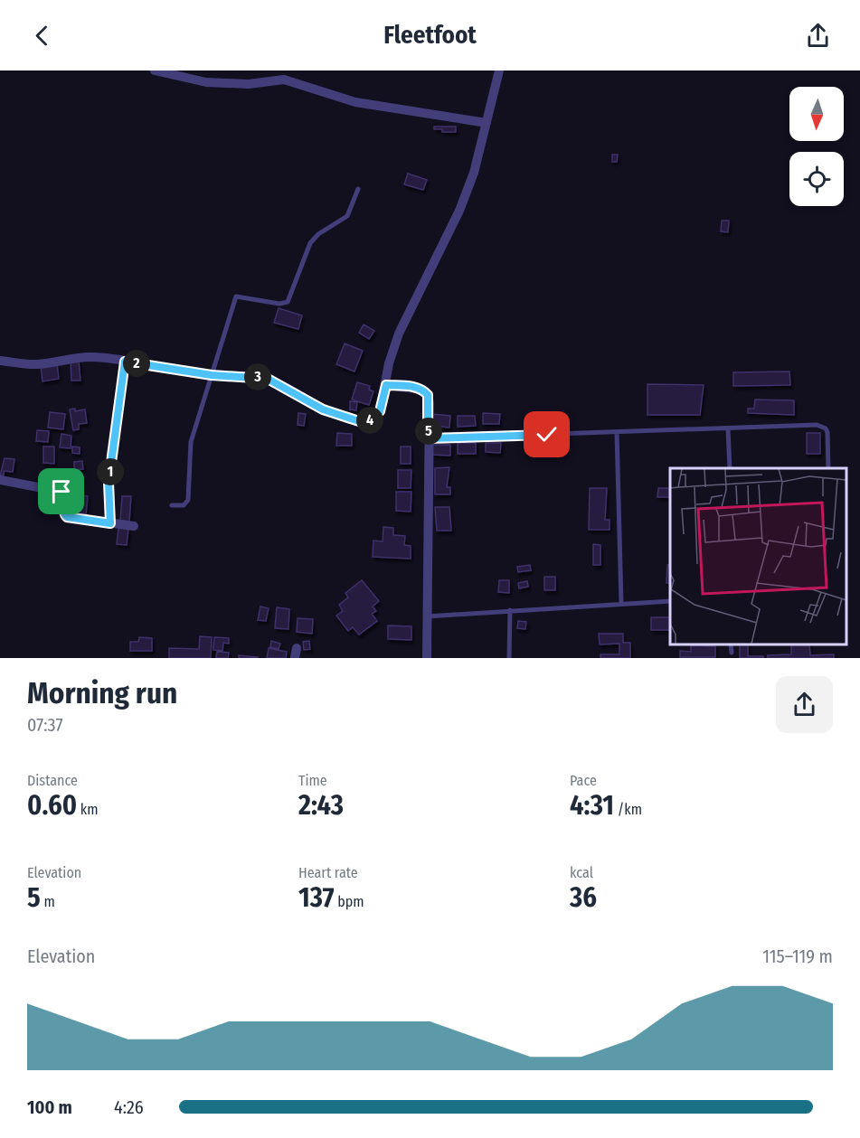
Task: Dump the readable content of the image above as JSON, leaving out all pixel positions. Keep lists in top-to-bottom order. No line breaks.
{"north":"bottom","page":{"header":"Fleetfoot","pins":["2","3","4","5","1"],"heading":["Morning run","07:37"],"stats":[["Distance","0.60 km"],["Time","2:43"],["Pace","4:31 /km"],["Elevation","5 m"],["Heart rate","137 bpm"],["kcal","36"]],"chart":["Elevation","115–119 m"],"list":[{"name":"100 m","note":"4:26"}]}}
